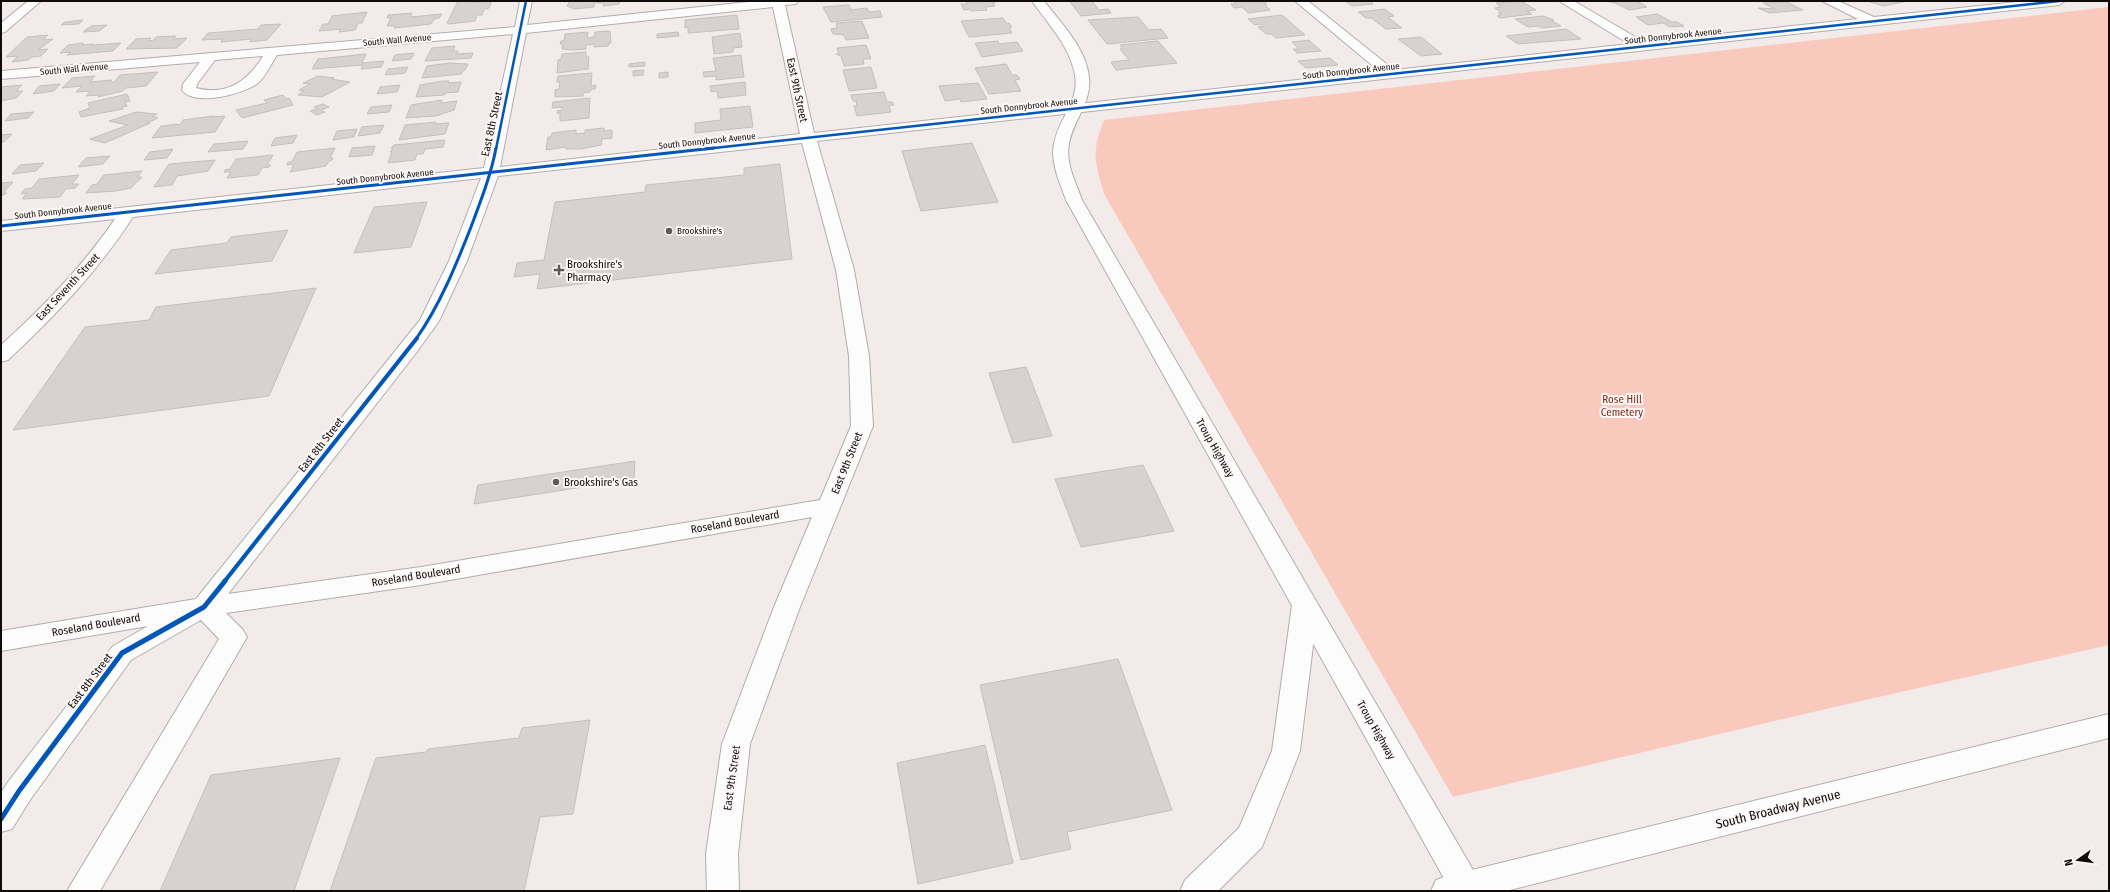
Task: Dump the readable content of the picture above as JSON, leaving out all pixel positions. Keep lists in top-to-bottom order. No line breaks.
{"streets":{"street":["South Donnybrook Avenue","South Wall Avenue","East 9th Street","East 8th Street","East Seventh Street","Troup Highway","Roseland Boulevard","South Broadway Avenue"]},"crossings":[["South Donnybrook Avenue","East 9th Street"],["South Donnybrook Avenue","East 8th Street"],["South Donnybrook Avenue","East Seventh Street"],["South Donnybrook Avenue","Troup Highway"],["South Wall Avenue","East 9th Street"],["South Wall Avenue","East 8th Street"],["East 9th Street","Roseland Boulevard"],["East 8th Street","Roseland Boulevard"],["Troup Highway","South Broadway Avenue"]],"parks":["Rose Hill Cemetery"],"places":{"other":["Brookshire's","Brookshire's Gas"],"health":["Brookshire's Pharmacy"]},"north":"left"}
